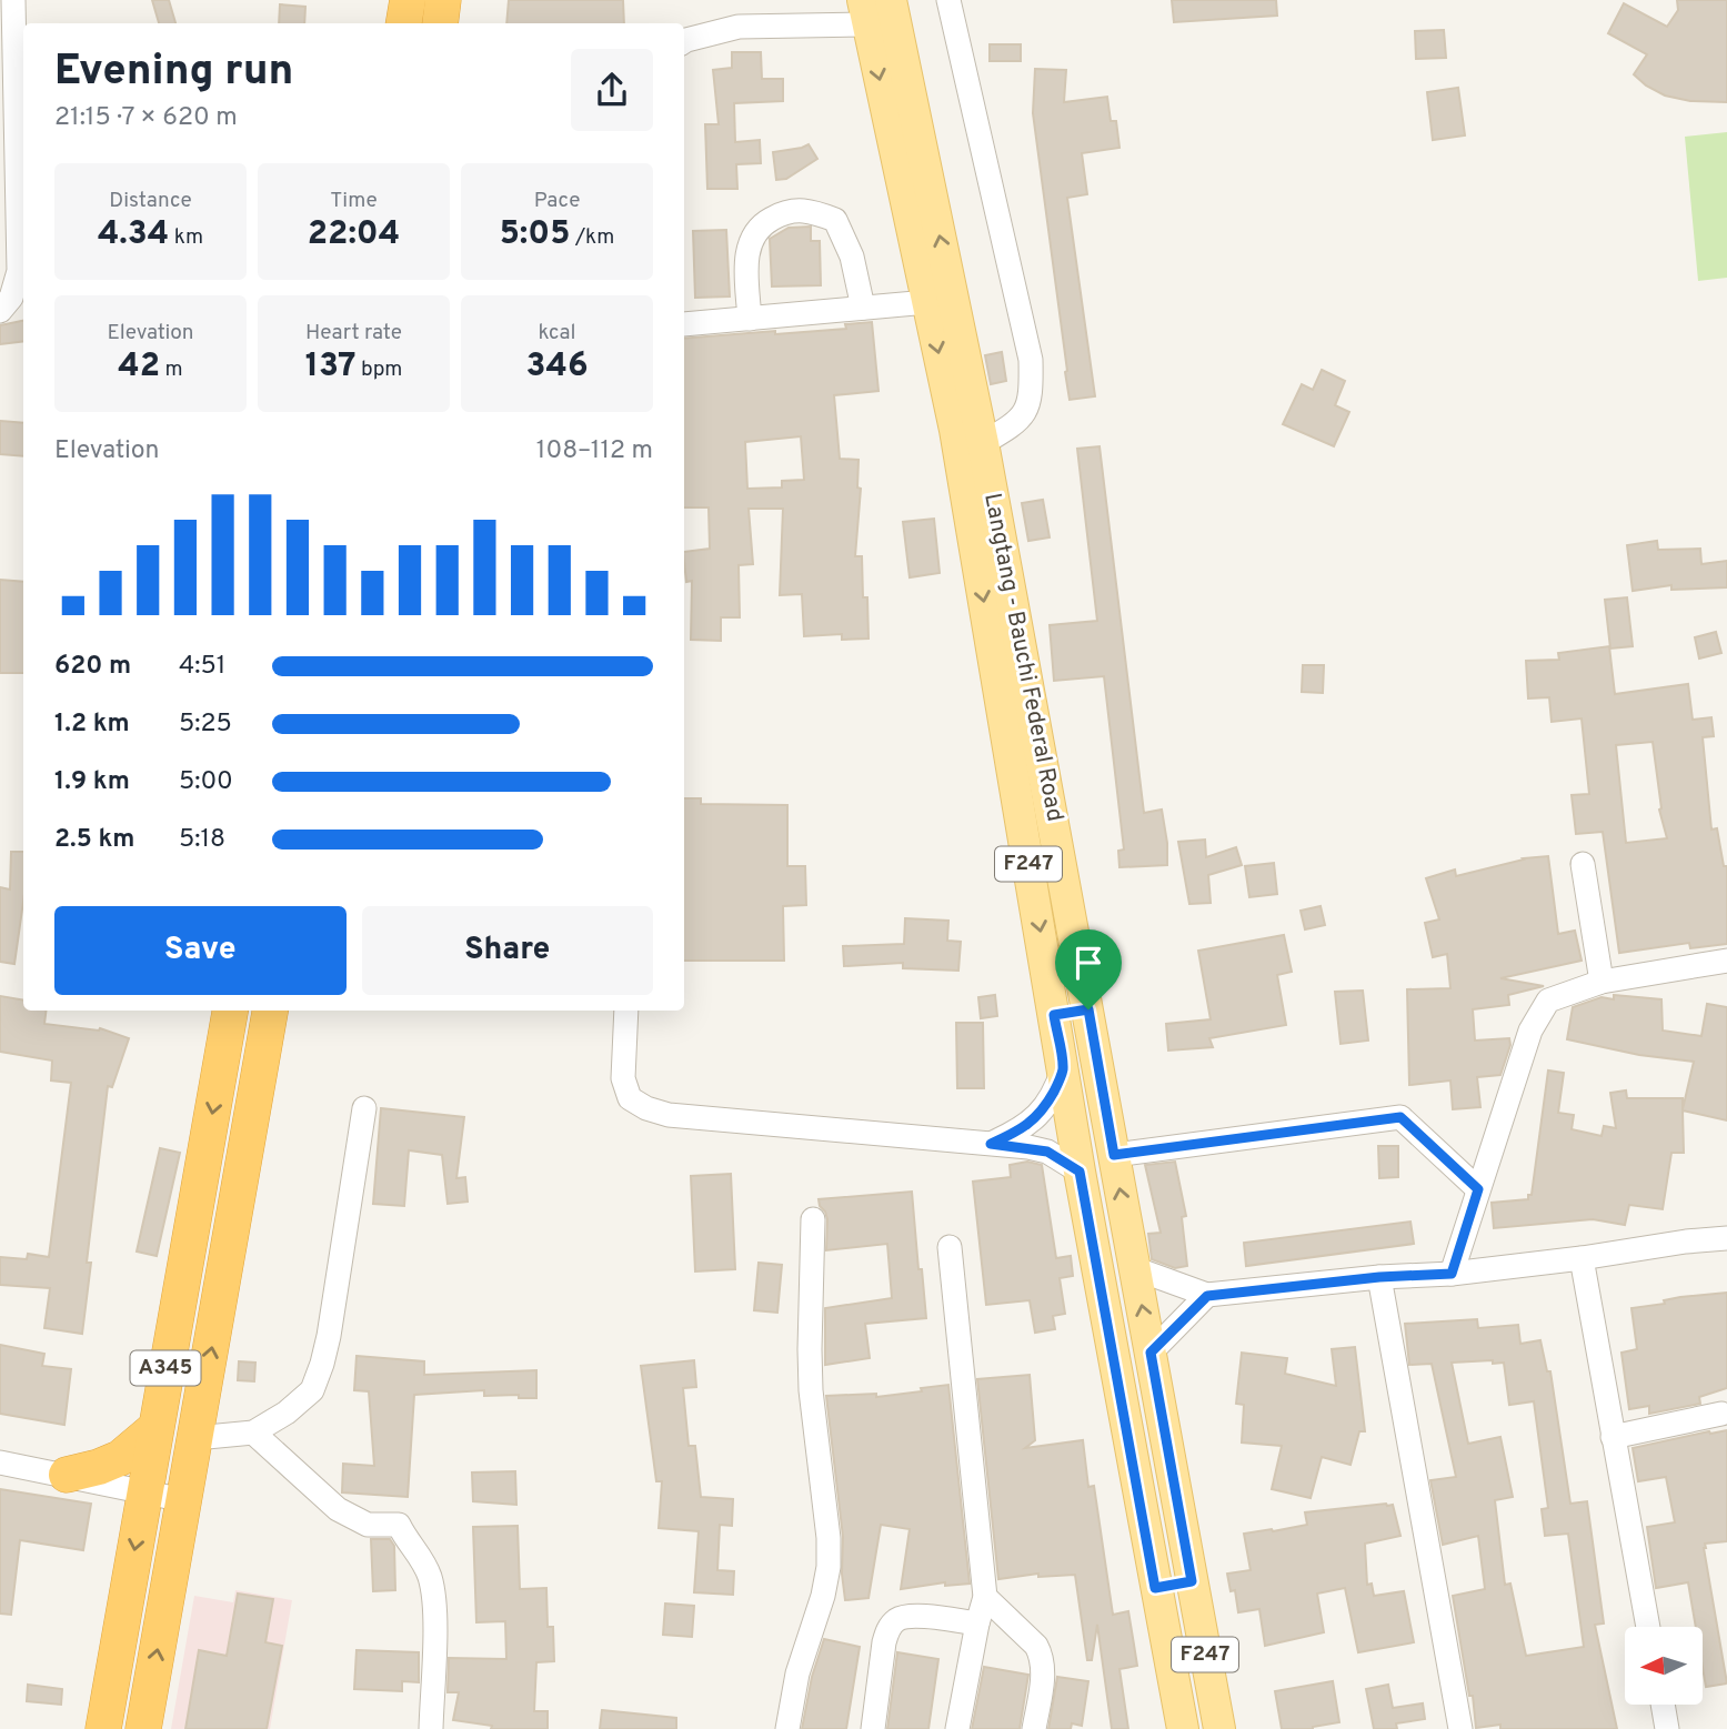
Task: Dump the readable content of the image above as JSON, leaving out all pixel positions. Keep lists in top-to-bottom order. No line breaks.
{"streets":{"highway":["A345"],"main road":["Langtang - Bauchi Federal Road","F247"]},"north":"left","page":{"heading":["Evening run","21:15 · 7 × 620 m"],"stats":[["Distance","4.34 km"],["Time","22:04"],["Pace","5:05 /km"],["Elevation","42 m"],["Heart rate","137 bpm"],["kcal","346"]],"chart":["Elevation","108–112 m"],"list":[{"name":"620 m","note":"4:51"},{"name":"1.2 km","note":"5:25"},{"name":"1.9 km","note":"5:00"},{"name":"2.5 km","note":"5:18"}],"buttons":["Save","Share"]}}
